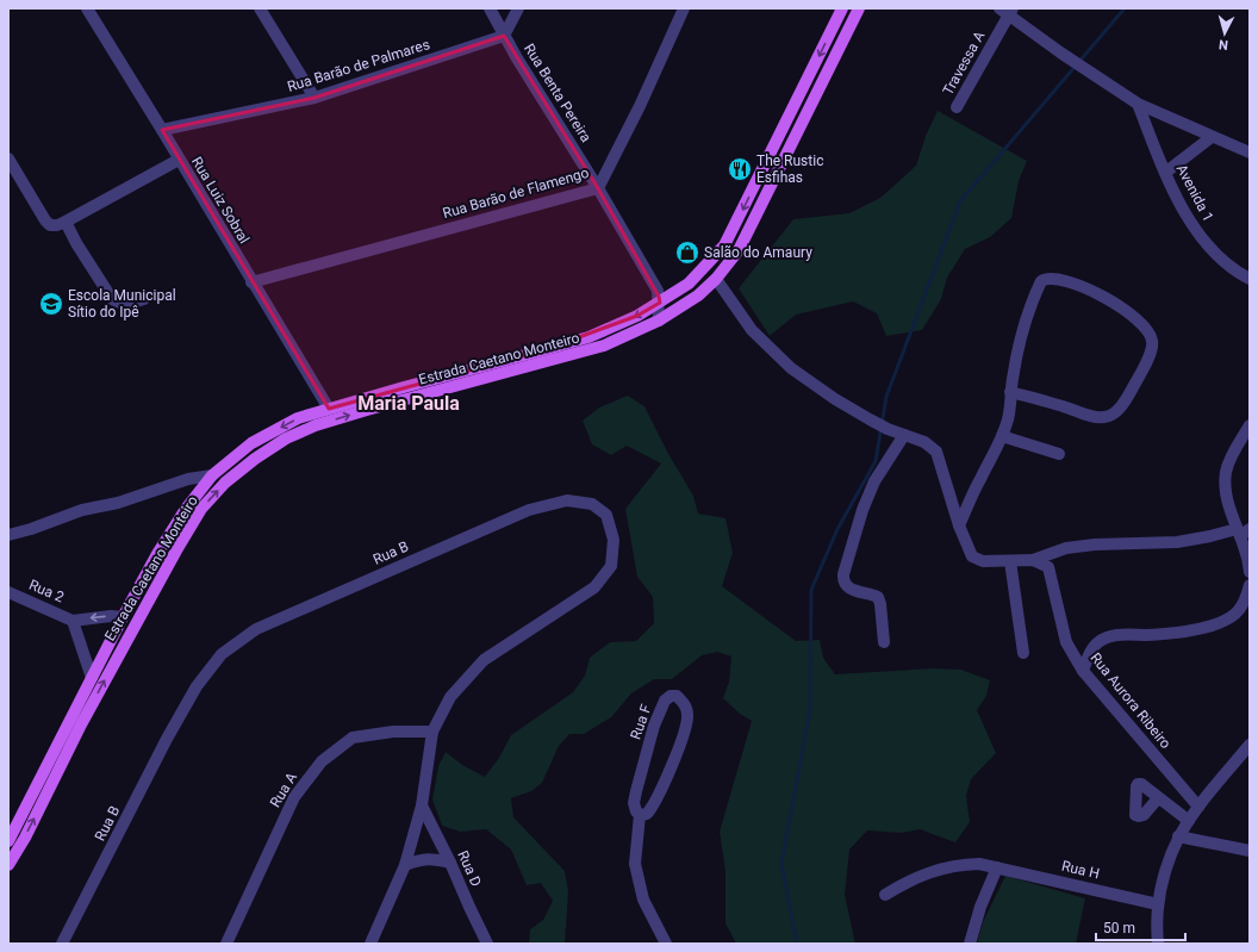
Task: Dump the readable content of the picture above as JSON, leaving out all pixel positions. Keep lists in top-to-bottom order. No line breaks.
{"streets":{"main road":["Estrada Caetano Monteiro"],"street":["Travessa A","Rua Barão de Palmares","Rua Benta Pereira","Rua Barão de Flamengo","Avenida 1","Rua Luiz Sobral","Rua B","Rua 2","Rua Aurora Ribeiro","Rua F","Rua A","Rua D","Rua H"]},"crossings":[["Rua Barão de Palmares","Rua Benta Pereira"],["Rua Barão de Palmares","Rua Luiz Sobral"],["Rua Benta Pereira","Rua Barão de Flamengo"],["Rua Benta Pereira","Estrada Caetano Monteiro"],["Rua Barão de Flamengo","Rua Luiz Sobral"],["Rua Luiz Sobral","Estrada Caetano Monteiro"],["Estrada Caetano Monteiro","Rua 2"],["Rua B","Rua A"]],"districts":["Maria Paula"],"places":{"restaurant":["The Rustic Esfihas"],"shop":["Salão do Amaury"],"school or university":["Escola Municipal Sítio do Ipê"]},"scale_bar":"50 m","north":"bottom"}
